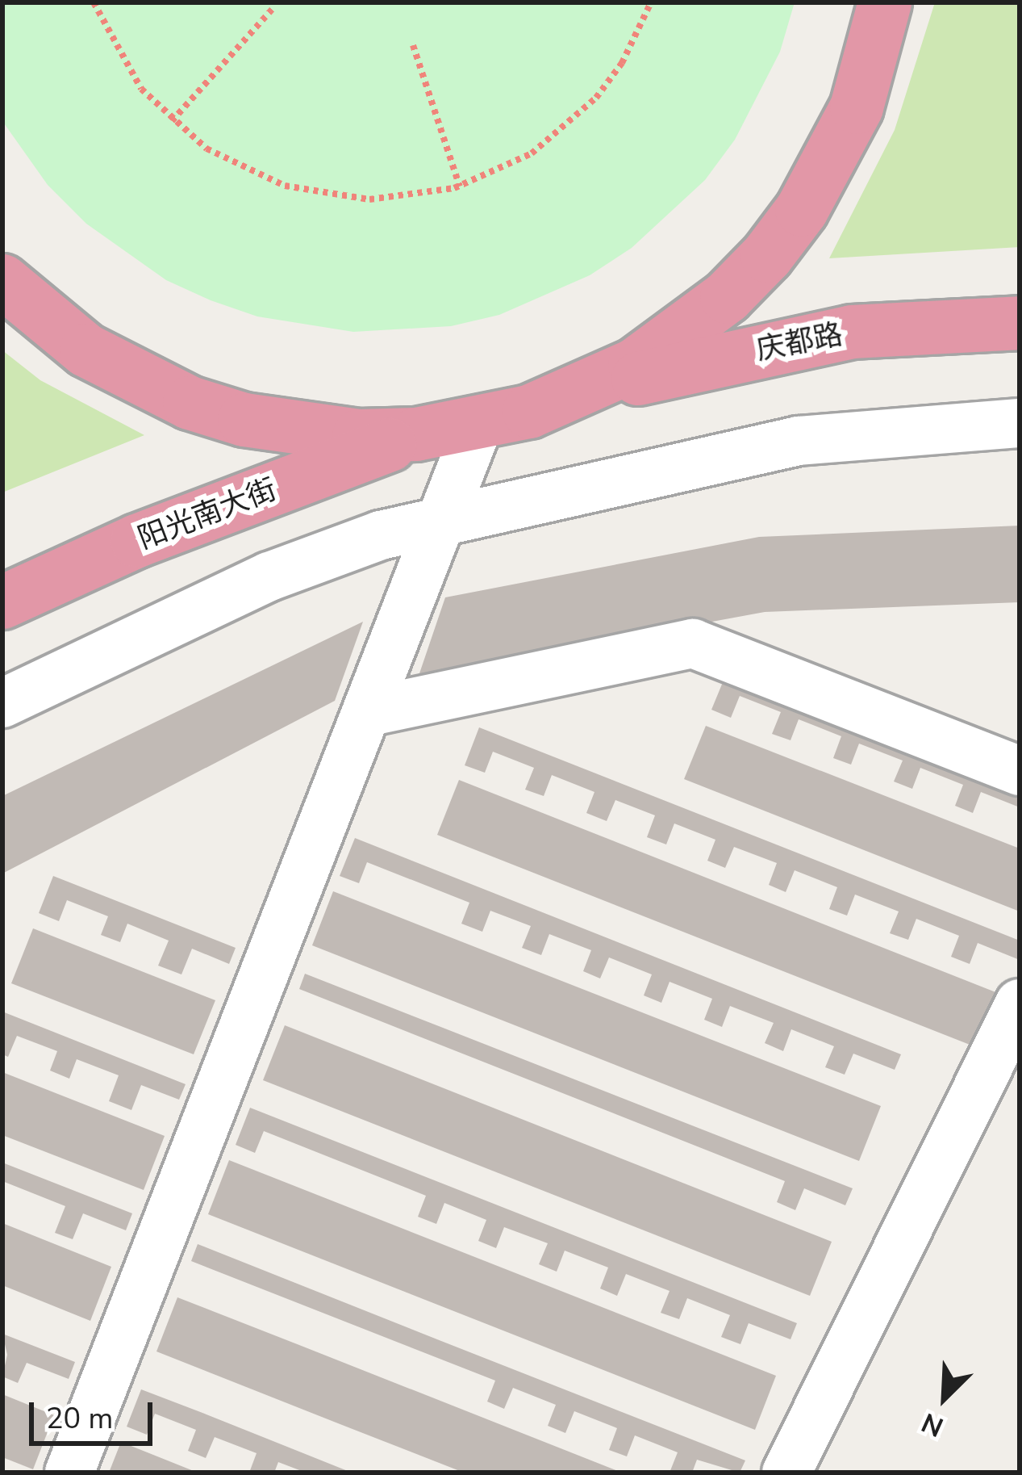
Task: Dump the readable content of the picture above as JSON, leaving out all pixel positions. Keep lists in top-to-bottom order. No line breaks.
{"streets":{"highway":["庆都路","阳光南大街"]},"scale_bar":"20 m","north":"bottom left"}
